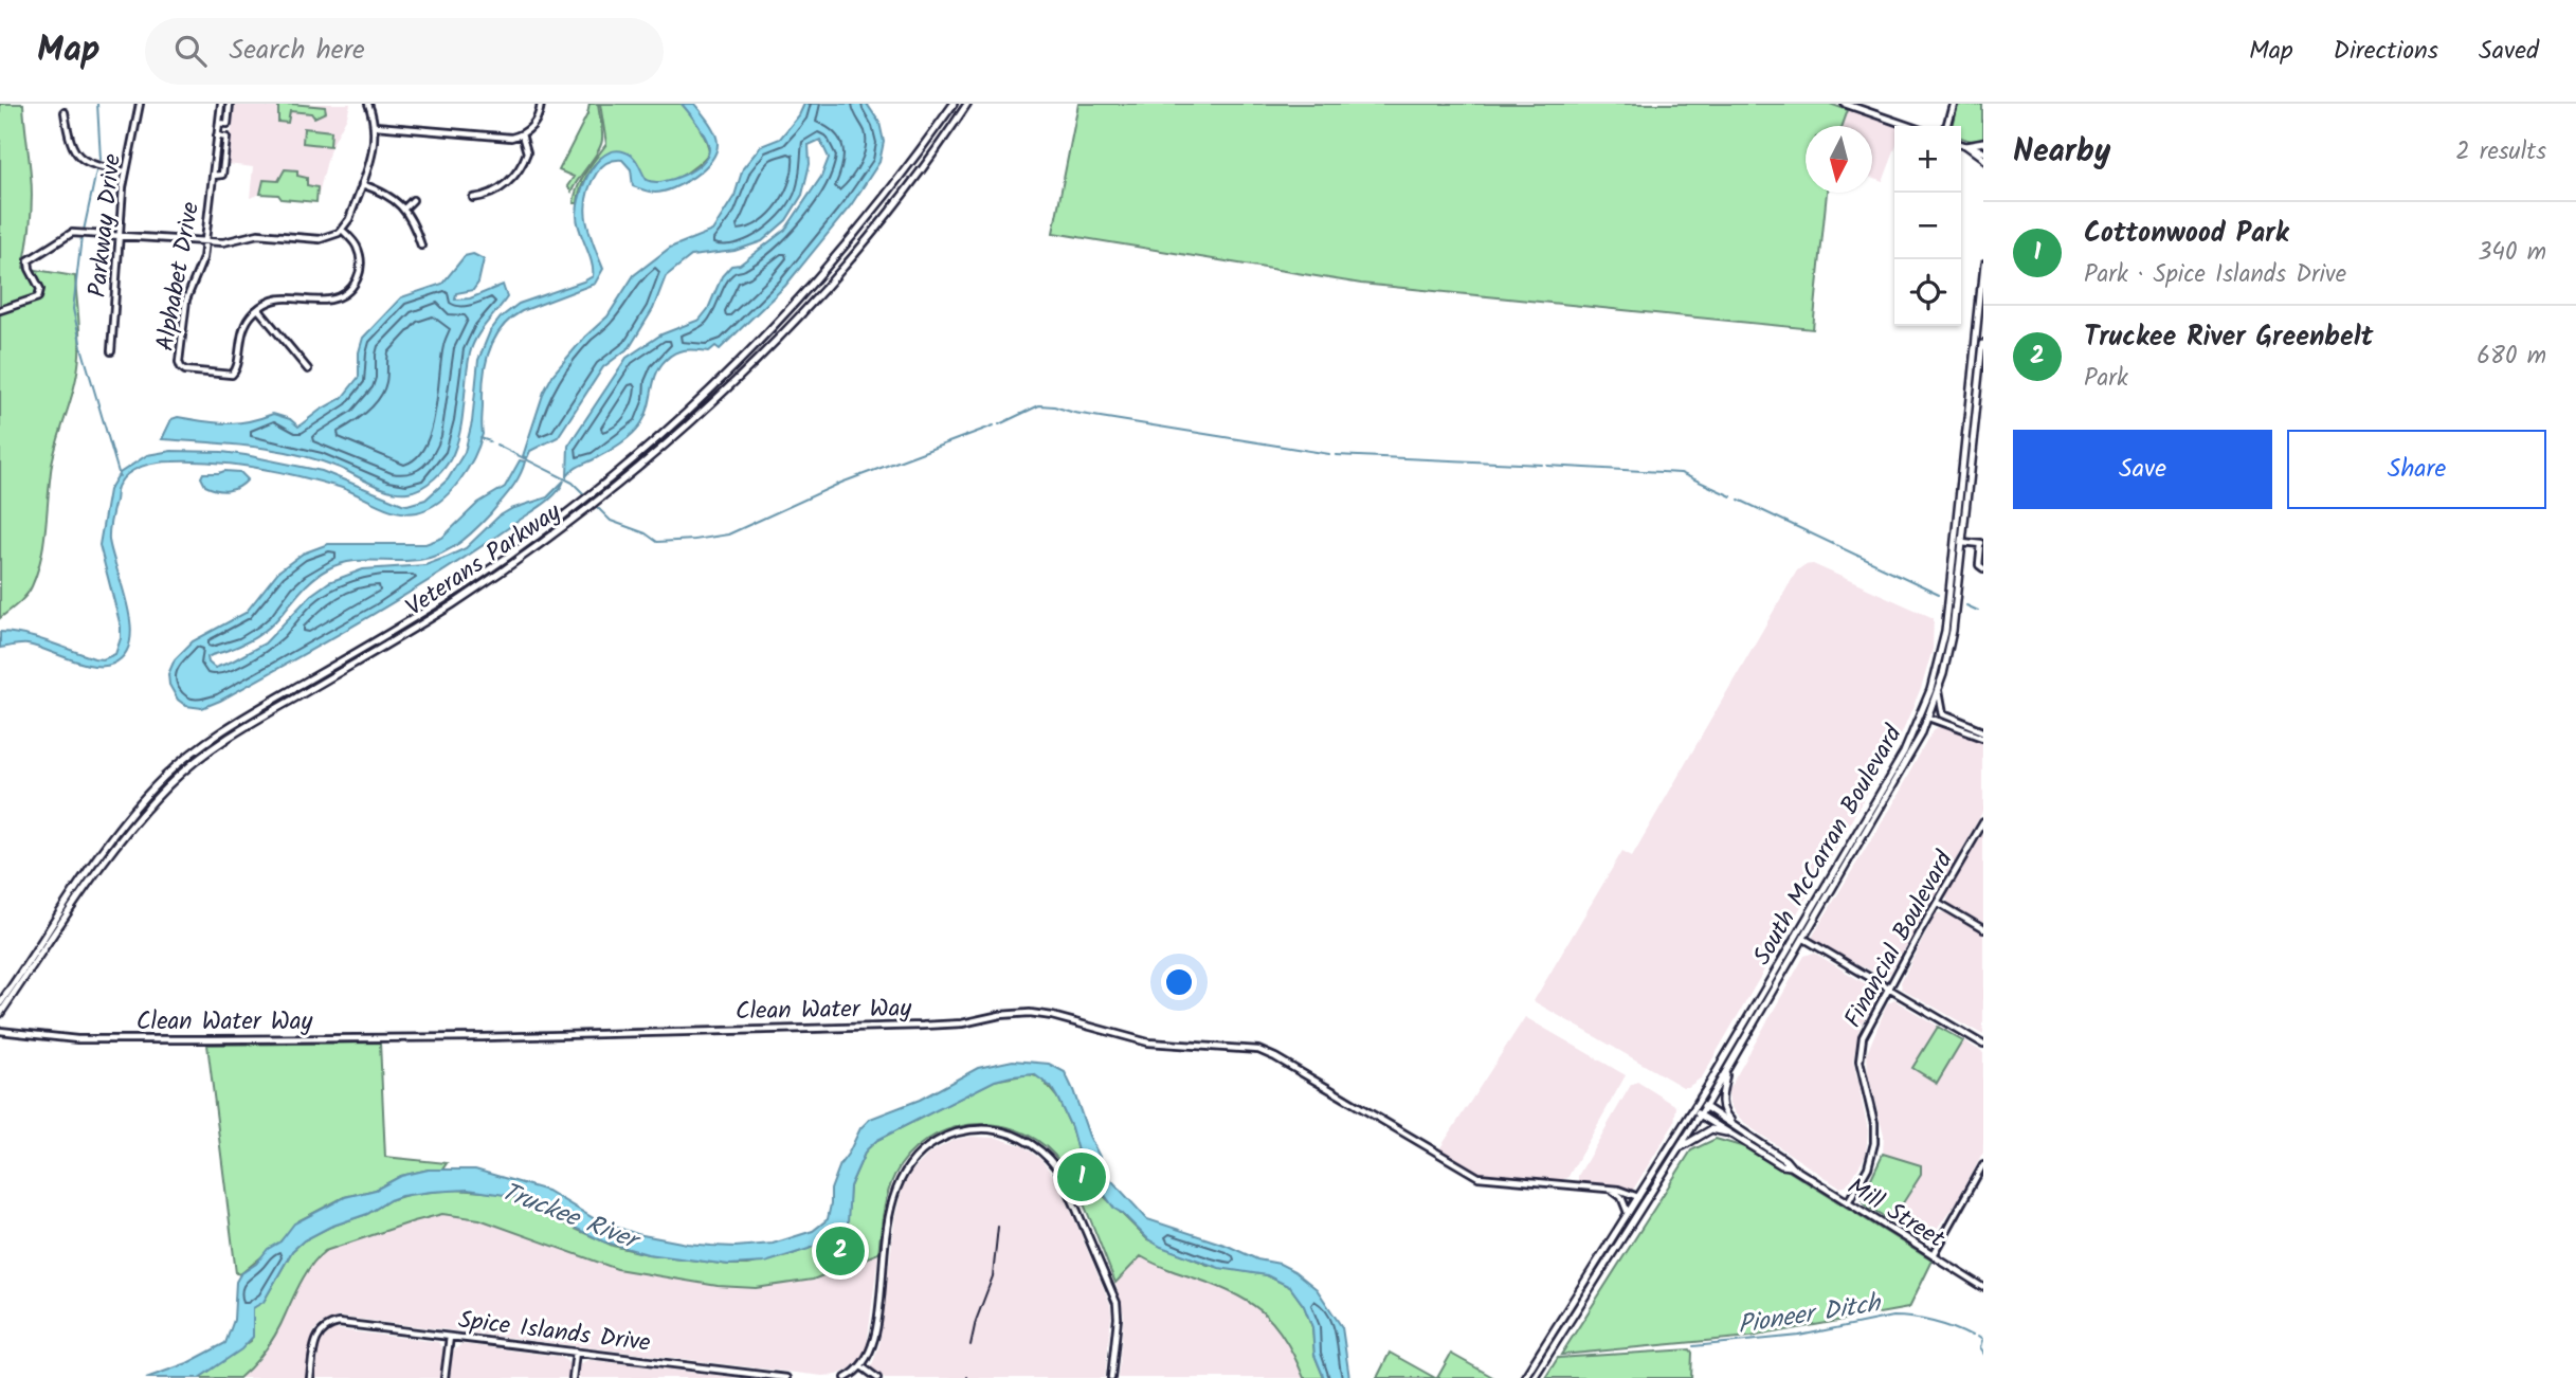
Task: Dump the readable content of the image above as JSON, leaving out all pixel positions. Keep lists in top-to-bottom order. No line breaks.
{"streets":{"main road":["Veterans Parkway","South McCarran Boulevard","Mill Street"],"street":["Parkway Drive","Alphabet Drive","Financial Boulevard","Clean Water Way","Spice Islands Drive"]},"crossings":[["South McCarran Boulevard","Clean Water Way"],["South McCarran Boulevard","Mill Street"],["Financial Boulevard","Mill Street"]],"water":["Truckee River","Pioneer Ditch"],"north":"bottom","page":{"header":"Map","search":"Search here","nav":["Map","Directions","Saved"],"heading":["Nearby","2 results"],"map_buttons":["+","−"],"list":[{"mark":"1","name":"Cottonwood Park","note":"Park · Spice Islands Drive","value":"340 m"},{"mark":"2","name":"Truckee River Greenbelt","note":"Park","value":"680 m"}],"buttons":["Save","Share"],"pins":["1","2"]}}
